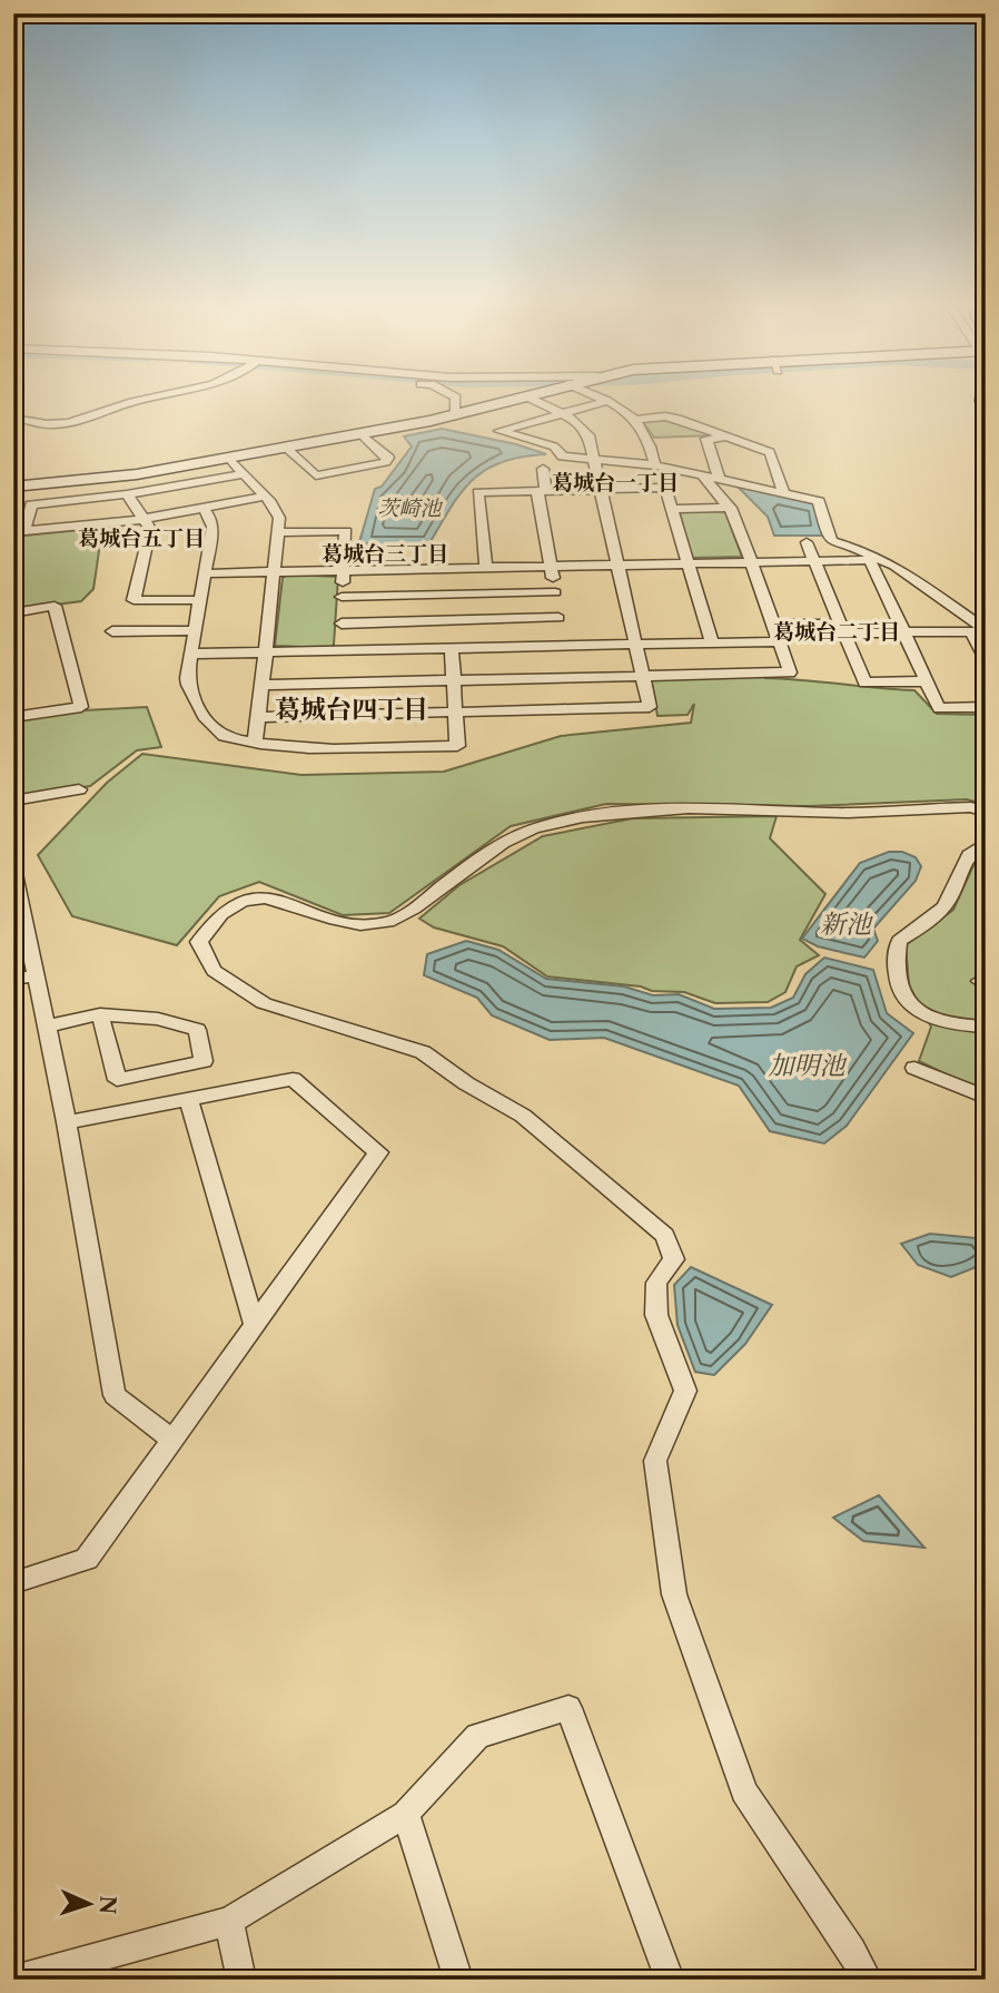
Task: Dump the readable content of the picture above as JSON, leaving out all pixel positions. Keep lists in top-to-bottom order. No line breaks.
{"districts":["葛城台一丁目","葛城台五丁目","葛城台三丁目","葛城台二丁目","葛城台四丁目"],"water":["茨崎池","新池","加明池"],"north":"right"}
